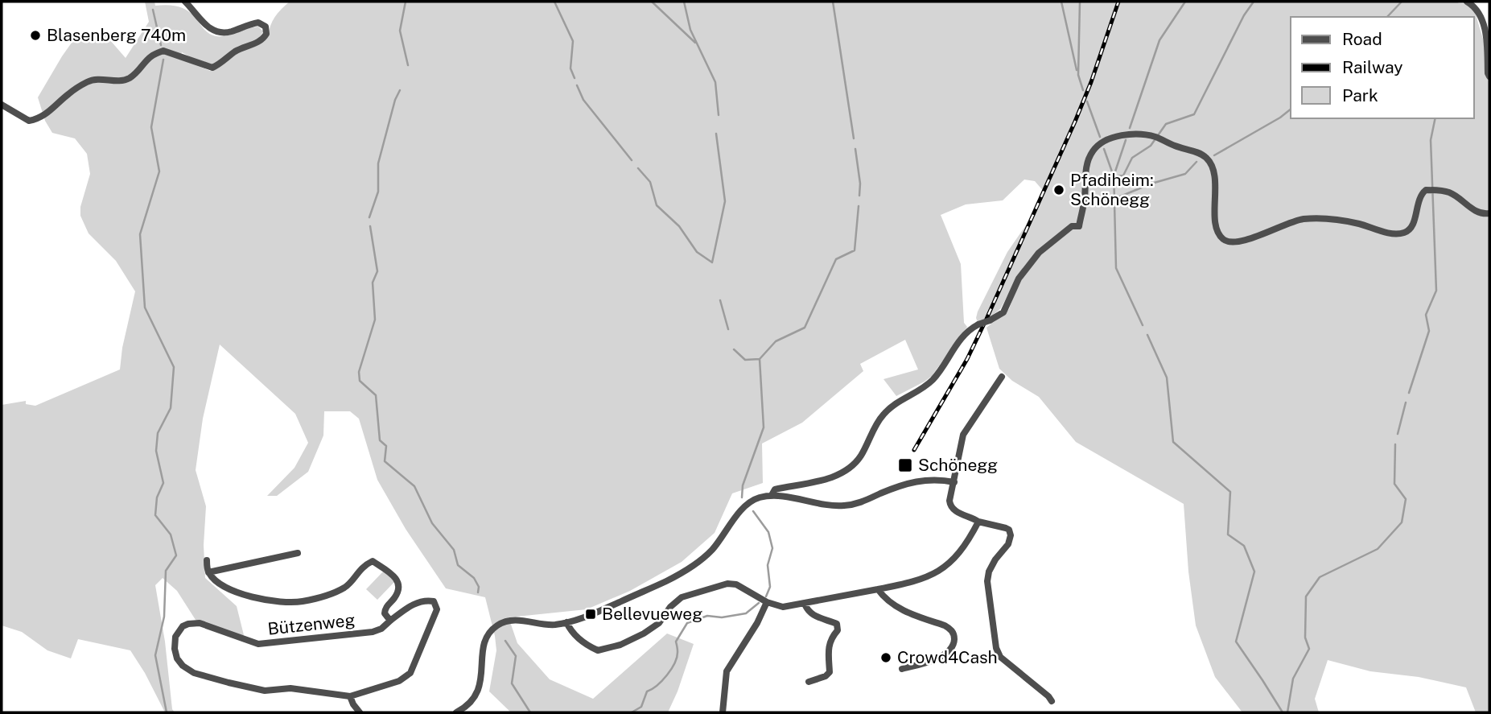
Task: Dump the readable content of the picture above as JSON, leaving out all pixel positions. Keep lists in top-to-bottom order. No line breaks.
{"streets":{"street":["Bützenweg"]},"places":{"other":["Blasenberg 740m","Pfadiheim: Schönegg","Crowd4Cash"],"transit":["Schönegg","Bellevueweg"]},"legend":["Road","Railway","Park"]}
